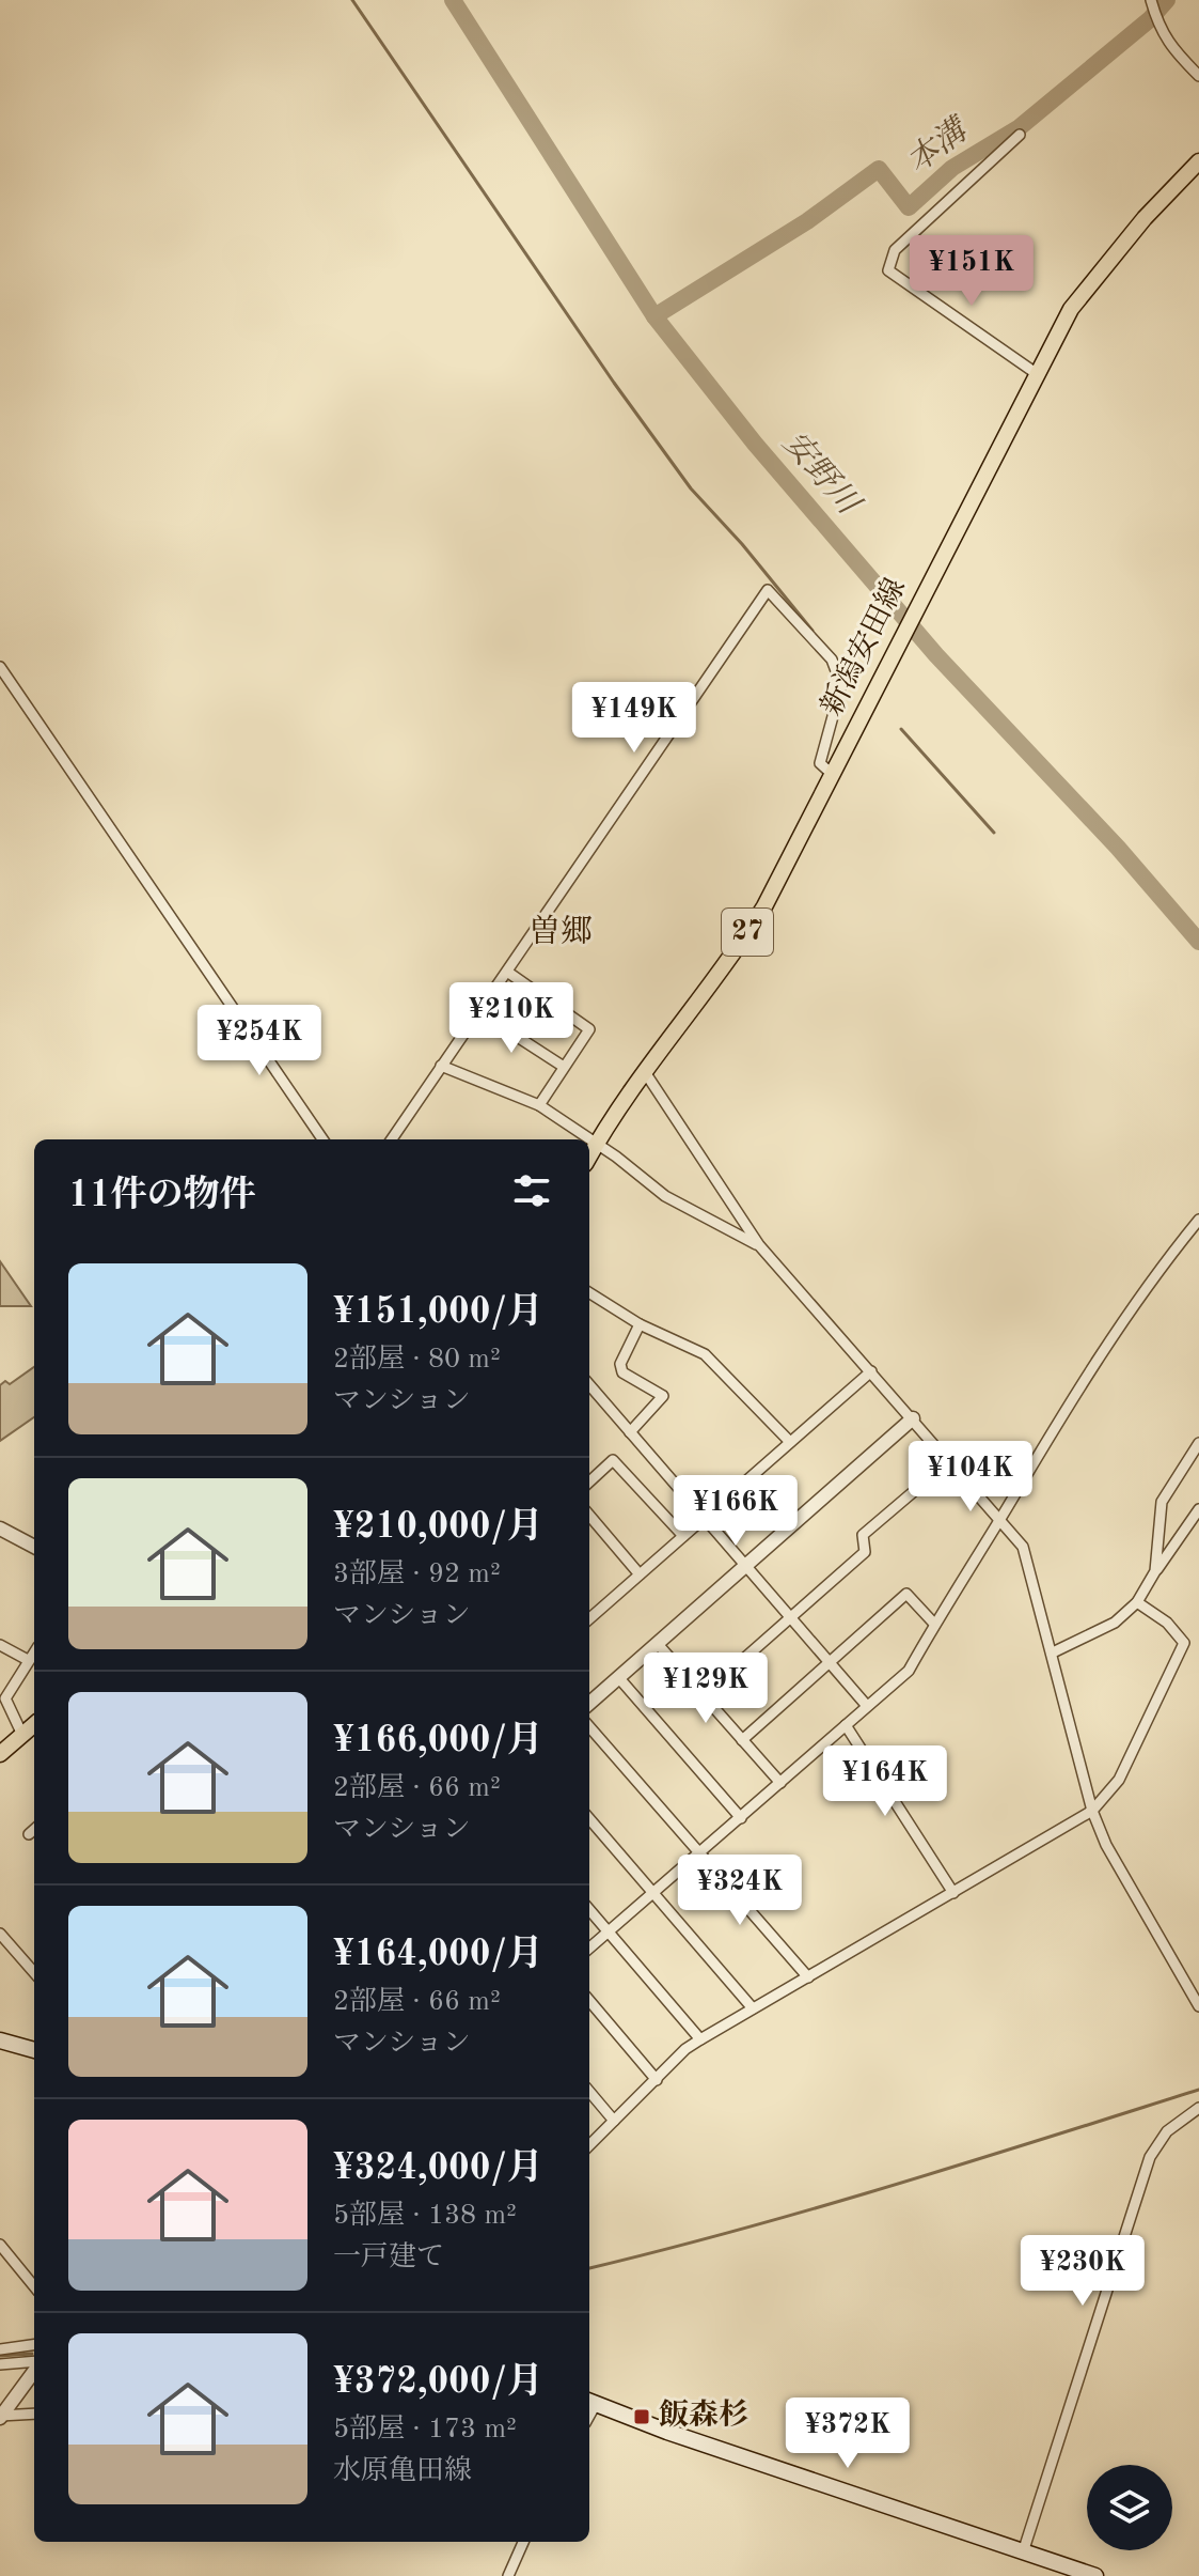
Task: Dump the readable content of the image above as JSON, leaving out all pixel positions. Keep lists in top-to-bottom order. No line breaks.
{"streets":{"main road":["新潟安田線","27"]},"districts":["曽郷"],"water":["本溝","安野川"],"places":{"transit":["飯森杉"]},"page":{"price":["¥151K","¥149K","¥210K","¥254K","¥104K","¥166K","¥129K","¥164K","¥324K","¥230K","¥372K"],"heading":"11件の物件","list":[{"name":"¥151,000/月","note":"2部屋 · 80 m² · マンション"},{"name":"¥210,000/月","note":"3部屋 · 92 m² · マンション"},{"name":"¥166,000/月","note":"2部屋 · 66 m² · マンション"},{"name":"¥164,000/月","note":"2部屋 · 66 m² · マンション"},{"name":"¥324,000/月","note":"5部屋 · 138 m² · 一戸建て"},{"name":"¥372,000/月","note":"5部屋 · 173 m² · 水原亀田線"}]}}
